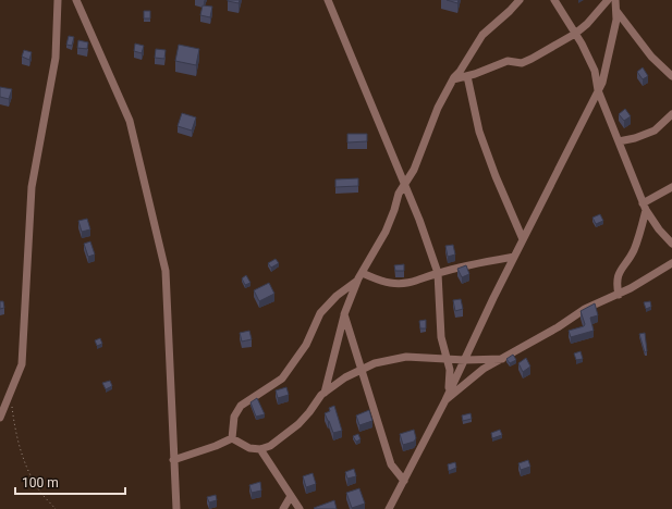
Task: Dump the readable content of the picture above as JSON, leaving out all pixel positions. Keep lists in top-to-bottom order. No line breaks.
{"scale_bar":"100 m"}
